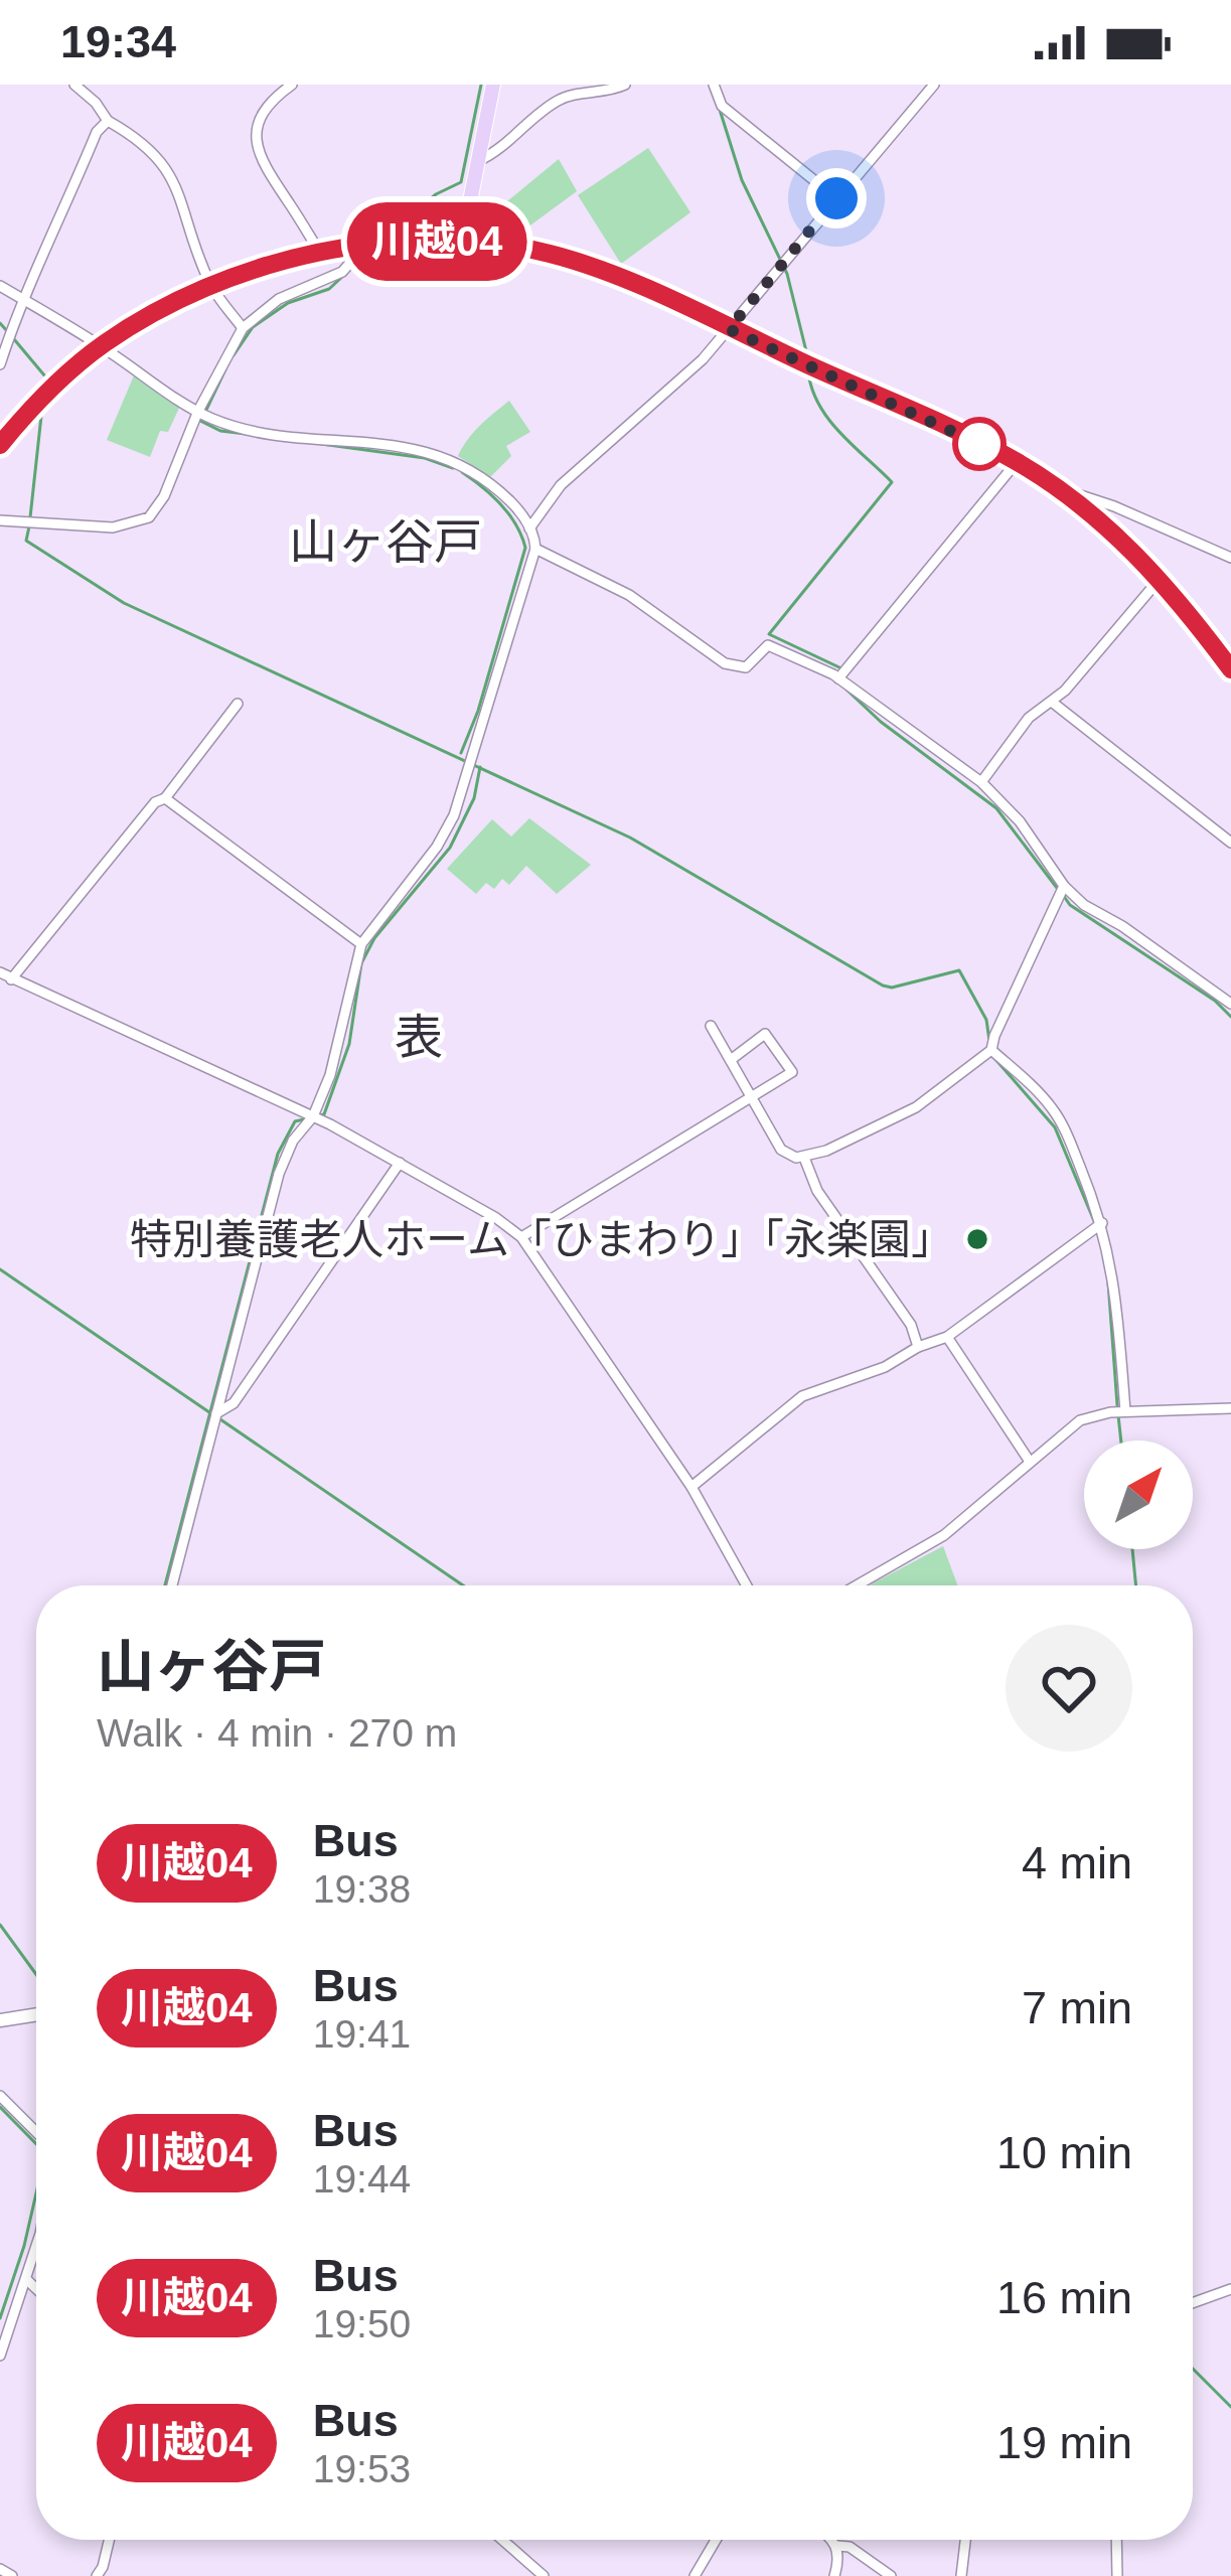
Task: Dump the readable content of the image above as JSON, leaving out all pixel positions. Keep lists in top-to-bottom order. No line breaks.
{"districts":["山ヶ谷戸","表"],"places":["特別養護老人ホーム「ひまわり」「永楽園」"],"lines":["bus line 川越04"],"north":"top right","page":{"status":"19:34","on_map":"川越04","heading":["山ヶ谷戸","Walk · 4 min · 270 m"],"list":[{"mark":"川越04","name":"Bus","note":"19:38","value":"4 min"},{"mark":"川越04","name":"Bus","note":"19:41","value":"7 min"},{"mark":"川越04","name":"Bus","note":"19:44","value":"10 min"},{"mark":"川越04","name":"Bus","note":"19:50","value":"16 min"},{"mark":"川越04","name":"Bus","note":"19:53","value":"19 min"}]}}
